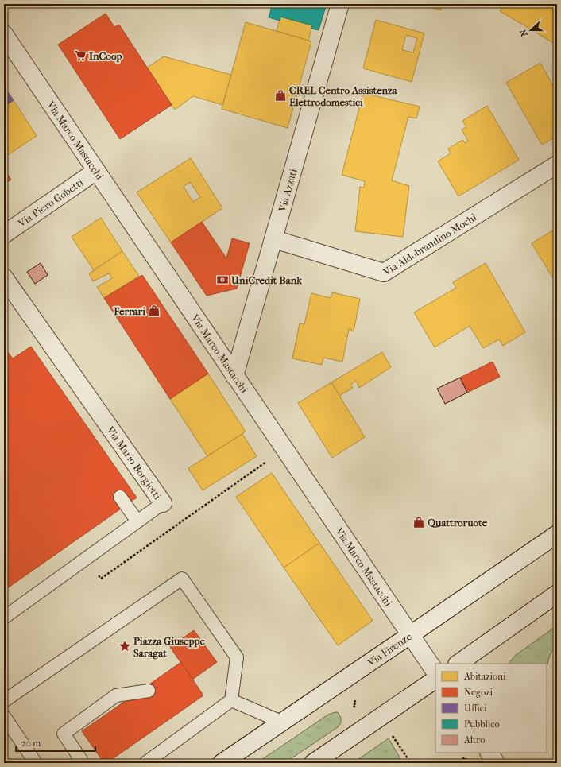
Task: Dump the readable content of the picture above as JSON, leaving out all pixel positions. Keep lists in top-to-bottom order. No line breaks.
{"streets":{"street":["Via Marco Mastacchi","Via Azzati","Via Piero Gobetti","Via Aldobrandino Mochi","Via Mario Borgiotti","Via Firenze"]},"crossings":[["Via Marco Mastacchi","Via Azzati"],["Via Marco Mastacchi","Via Piero Gobetti"],["Via Marco Mastacchi","Via Firenze"],["Via Azzati","Via Aldobrandino Mochi"]],"places":{"supermarket":["InCoop"],"shop":["CREL Centro Assistenza Elettrodomestici","Ferrari","Quattroruote"],"bank":["UniCredit Bank"],"place":["Piazza Giuseppe Saragat"]},"legend":["Abitazioni","Negozi","Uffici","Pubblico","Altro"],"scale_bar":"20 m","north":"left"}
